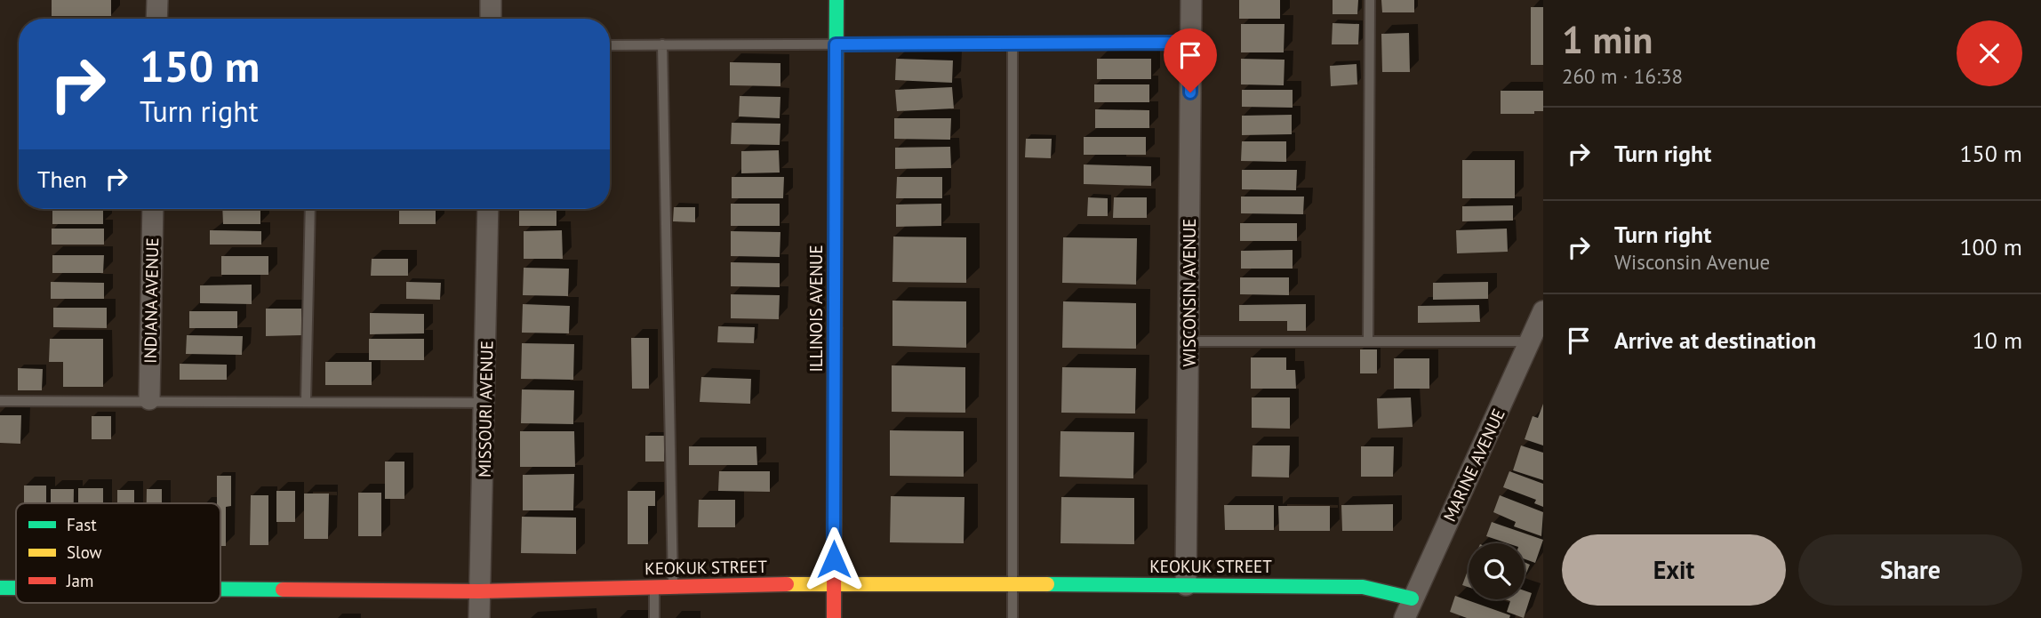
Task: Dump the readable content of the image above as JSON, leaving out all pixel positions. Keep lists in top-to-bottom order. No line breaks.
{"streets":{"street":["WISCONSIN AVENUE","INDIANA AVENUE","ILLINOIS AVENUE","MISSOURI AVENUE","MARINE AVENUE","KEOKUK STREET"]},"crossings":[["WISCONSIN AVENUE","KEOKUK STREET"],["ILLINOIS AVENUE","KEOKUK STREET"],["MISSOURI AVENUE","KEOKUK STREET"],["MARINE AVENUE","KEOKUK STREET"]],"legend":["Fast","Slow","Jam"],"page":{"heading":["1 min","260 m · 16:38"],"turn":["150 m","Turn right"],"list":[{"name":"Turn right","value":"150 m"},{"name":"Turn right","note":"Wisconsin Avenue","value":"100 m"},{"name":"Arrive at destination","value":"10 m"}],"then":"Then","buttons":["Exit","Share"]}}
